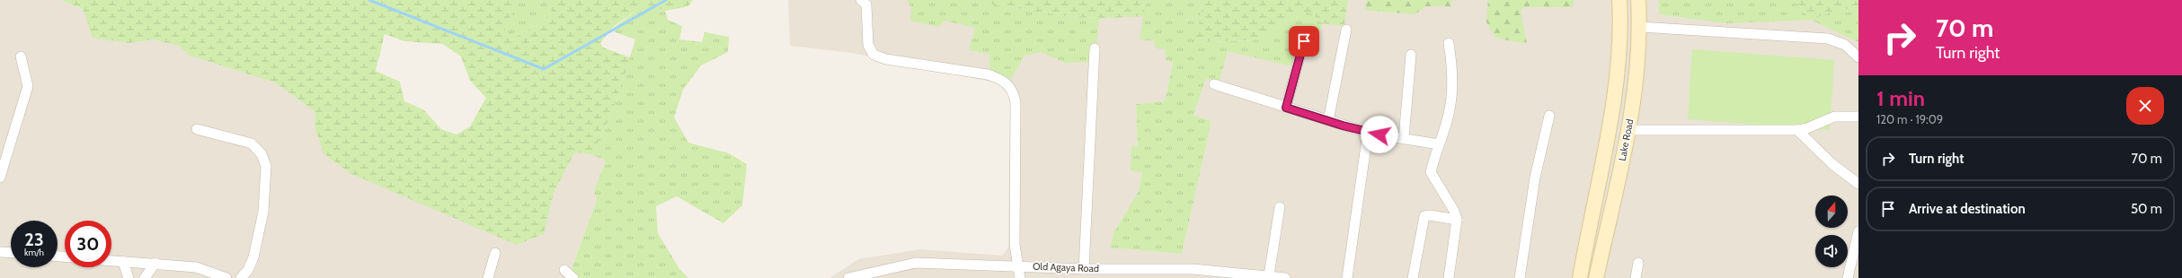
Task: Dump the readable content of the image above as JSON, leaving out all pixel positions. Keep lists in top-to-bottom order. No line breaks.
{"streets":{"main road":["Lake Road"],"street":["Old Agaya Road"]},"north":"top","page":{"turn":["70 m","Turn right"],"heading":["1 min","120 m · 19:09"],"list":[{"name":"Turn right","value":"70 m"},{"name":"Arrive at destination","value":"50 m"}],"speed":"23 km/h","limit":"30"}}
